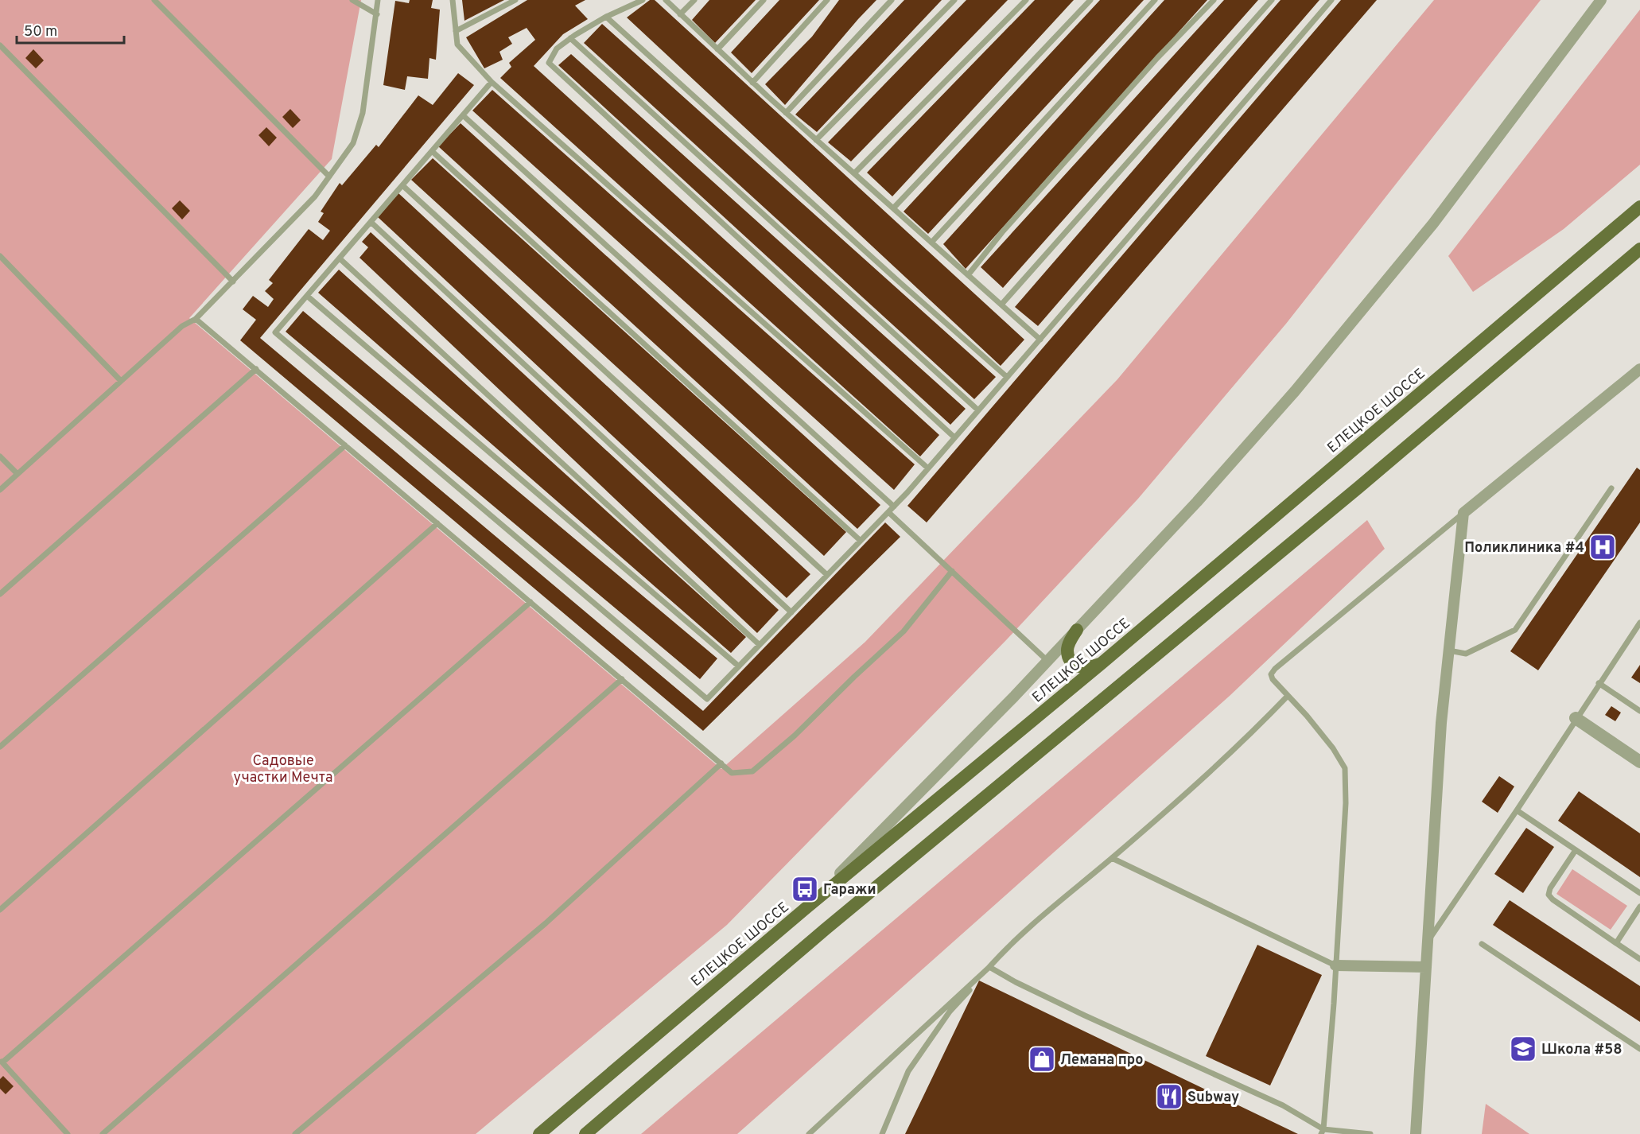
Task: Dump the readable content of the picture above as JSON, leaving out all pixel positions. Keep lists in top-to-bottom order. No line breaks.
{"streets":{"main road":["ЕЛЕЦКОЕ ШОССЕ"]},"parks":["Садовые участки Мечта"],"places":{"hospital":["Поликлиника #4"],"bus stop":["Гаражи"],"school or university":["Школа #58"],"shop":["Лемана про"],"restaurant":["Subway"]},"scale_bar":"50 m"}
